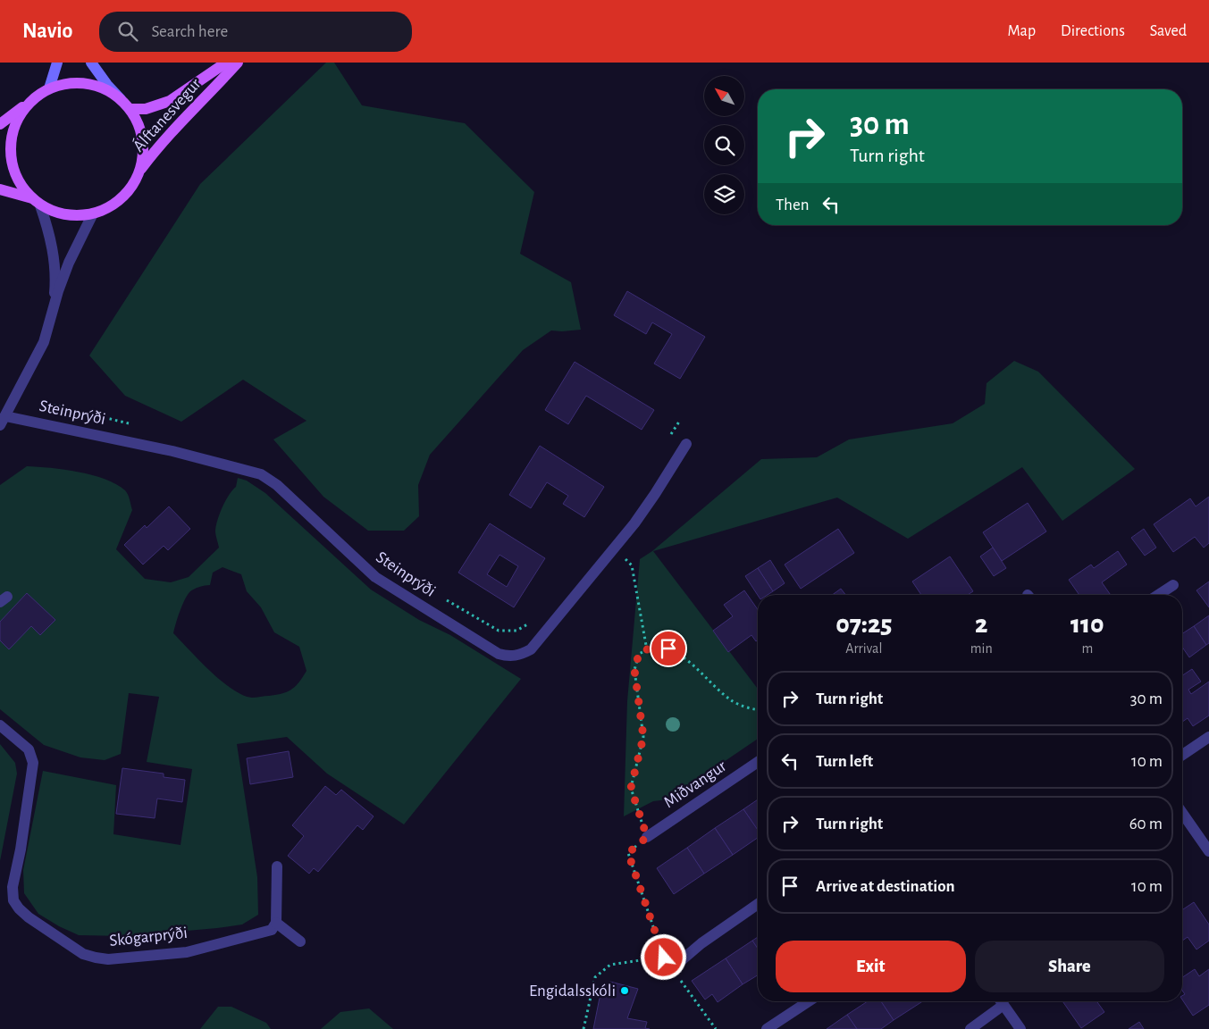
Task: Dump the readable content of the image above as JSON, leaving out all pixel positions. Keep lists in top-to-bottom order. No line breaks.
{"streets":{"main road":["Álftanesvegur"],"street":["Steinprýði","Miðvangur","Skógarprýði"]},"places":["Engidalsskóli"],"north":"top left","page":{"header":"Navio","search":"Search here","nav":["Map","Directions","Saved"],"turn":["30 m","Turn right"],"then":"Then","eta":["07:25","Arrival","2","min","110","m"],"list":[{"name":"Turn right","value":"30 m"},{"name":"Turn left","value":"10 m"},{"name":"Turn right","value":"60 m"},{"name":"Arrive at destination","value":"10 m"}],"buttons":["Exit","Share"]}}
